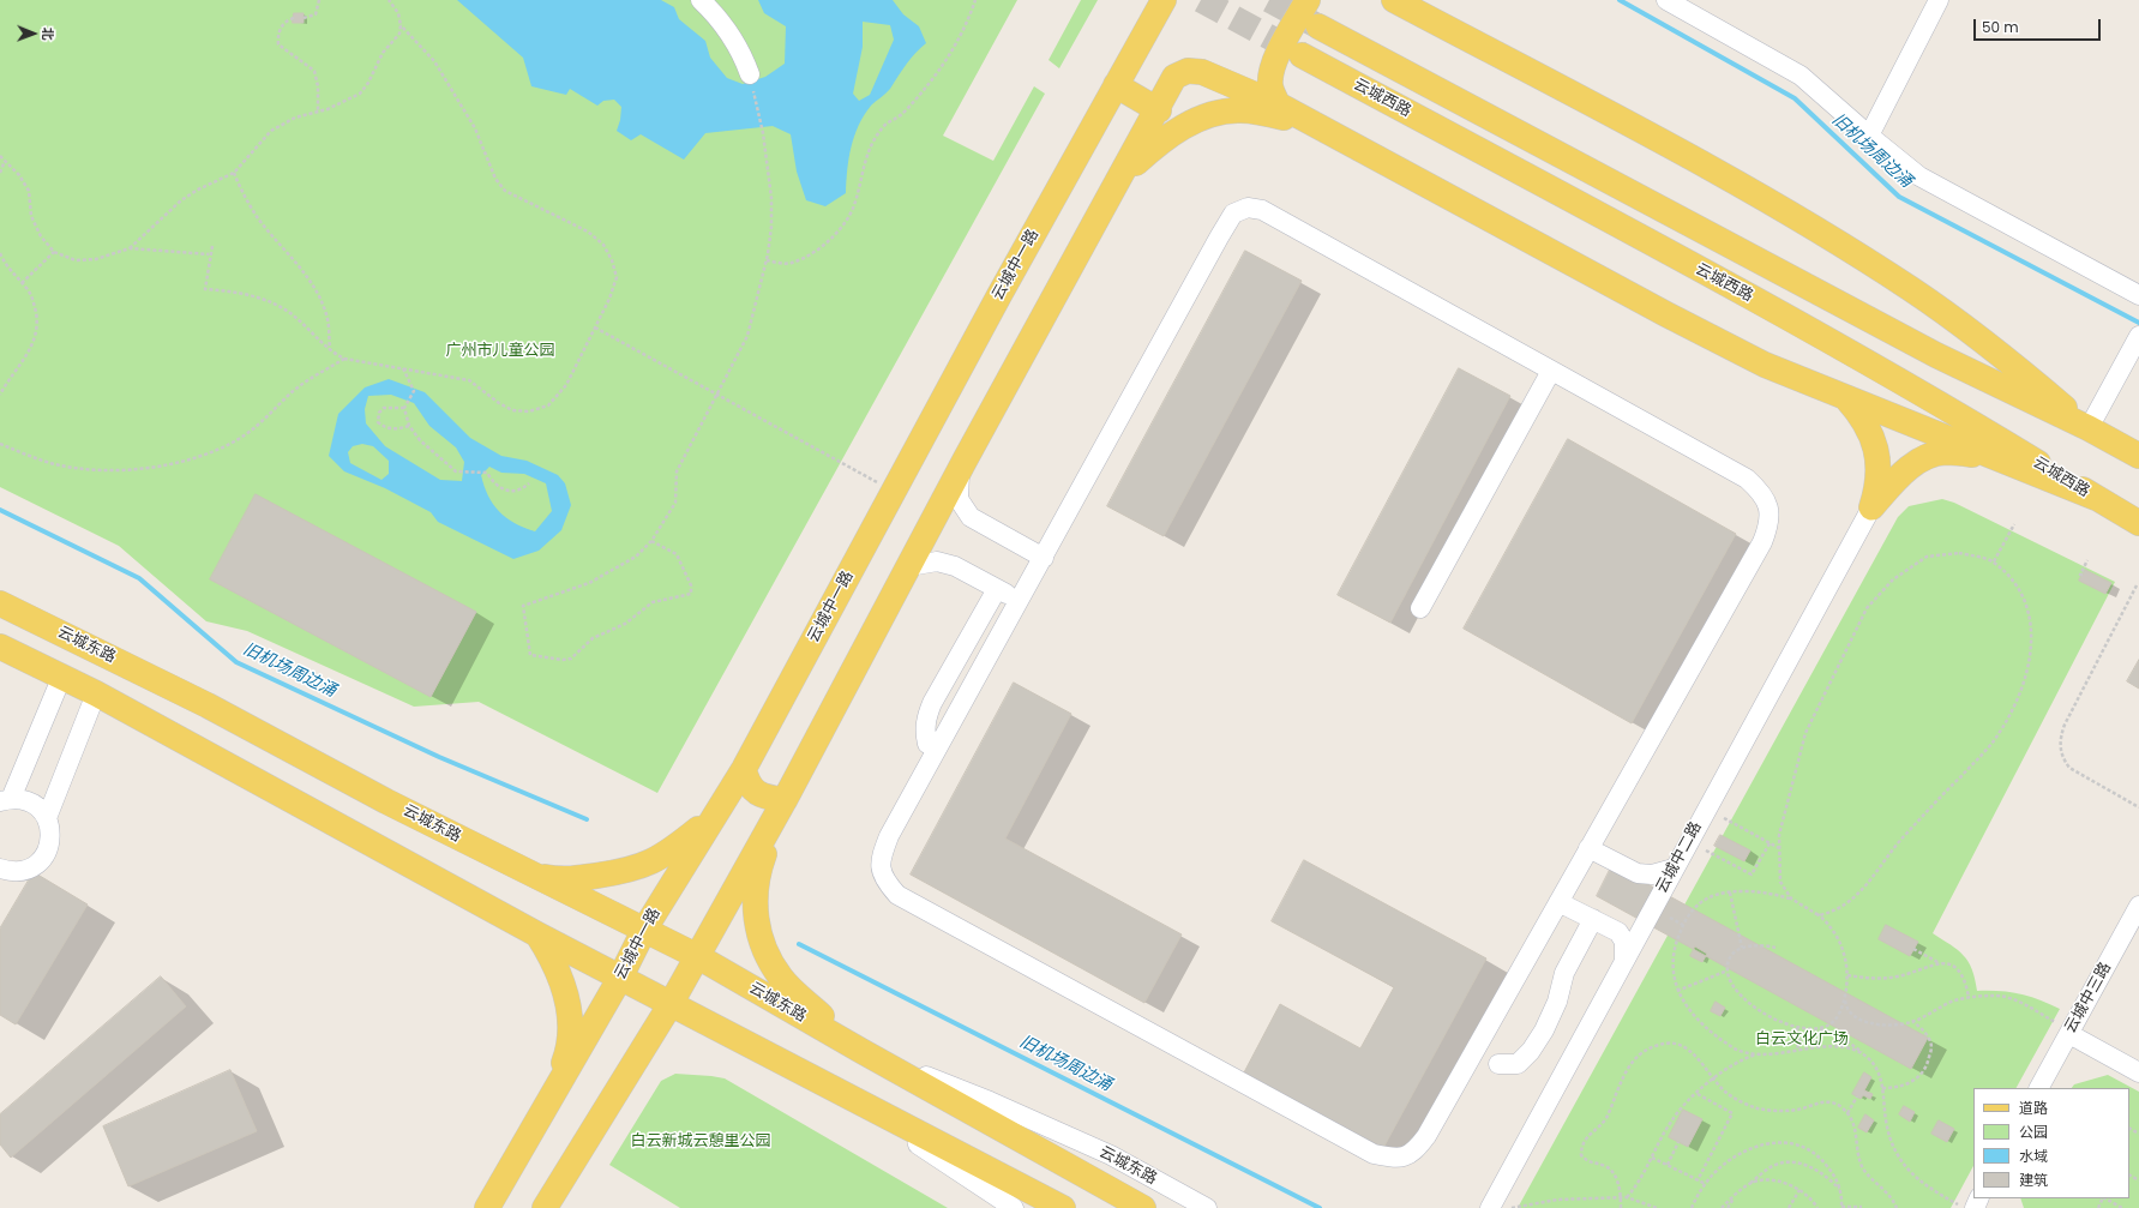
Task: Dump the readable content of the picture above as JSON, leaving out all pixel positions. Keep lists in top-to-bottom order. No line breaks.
{"streets":{"main road":["云城西路","云城中一路","云城东路"],"street":["云城中二路","云城中三路"]},"crossings":[["云城中一路","云城东路"]],"water":["旧机场周边涌"],"parks":["广州市儿童公园","白云文化广场","白云新城云憩里公园"],"legend":["道路","公园","水域","建筑"],"scale_bar":"50 m","north":"right"}
